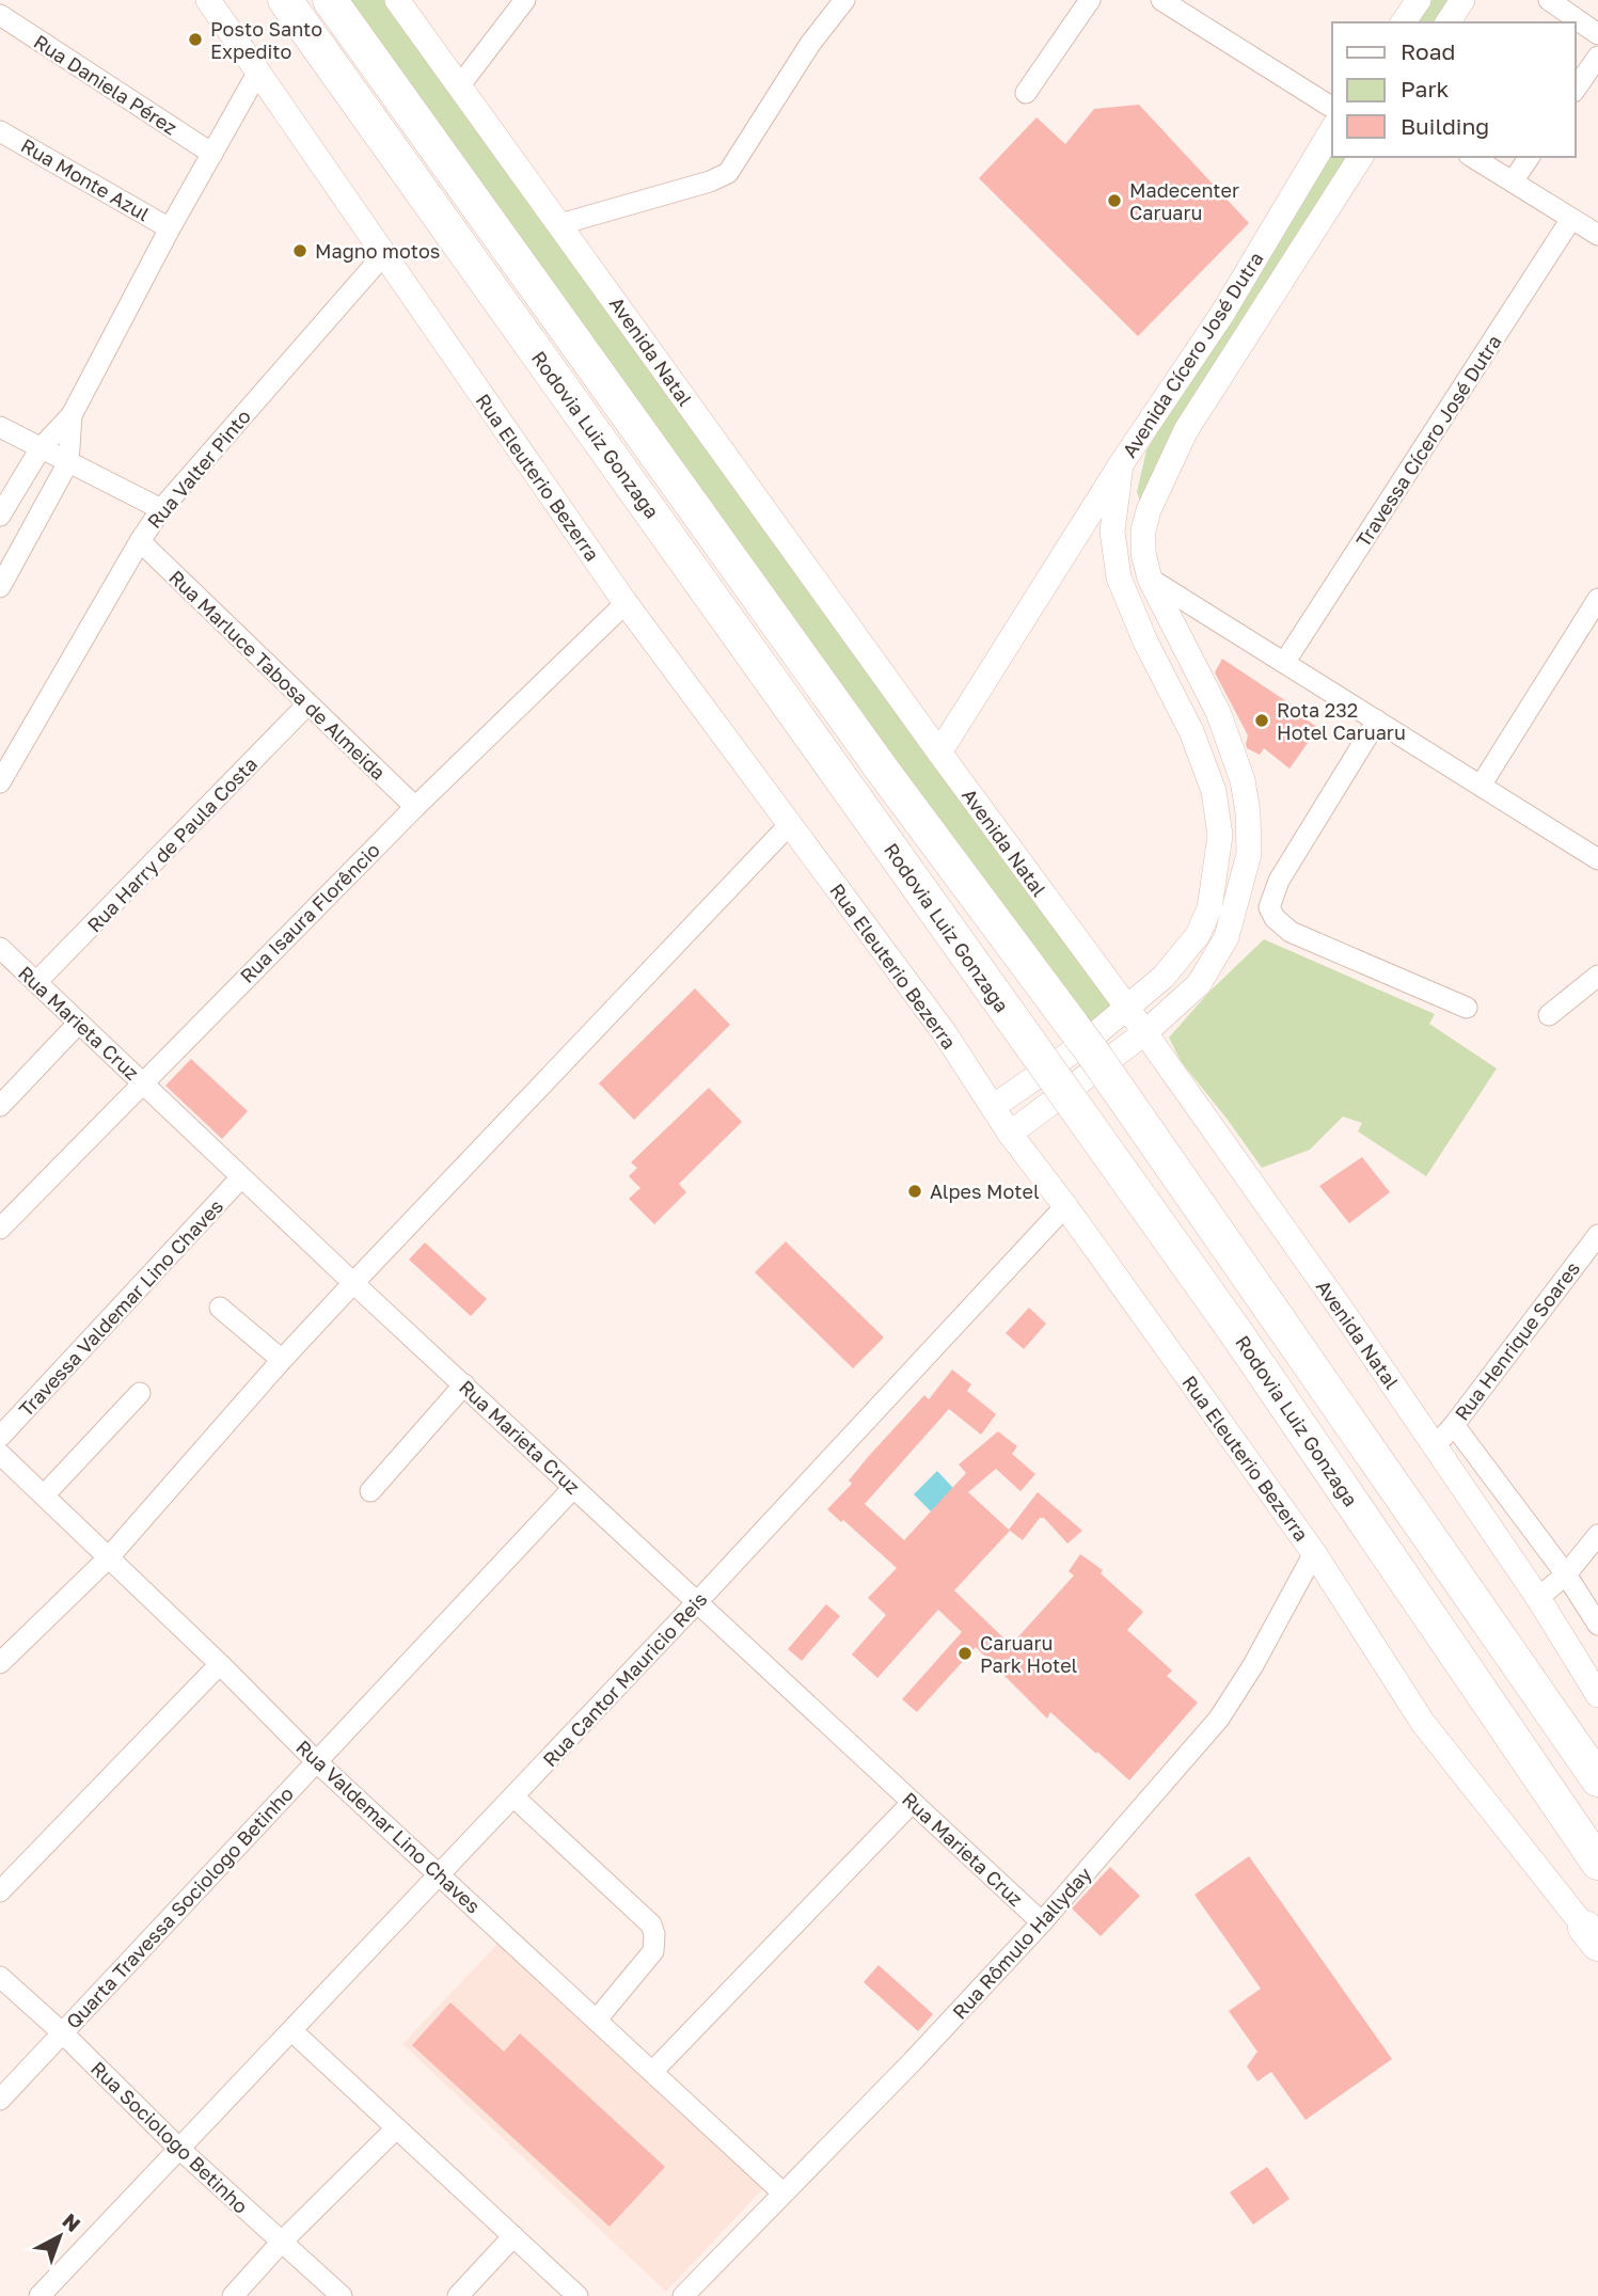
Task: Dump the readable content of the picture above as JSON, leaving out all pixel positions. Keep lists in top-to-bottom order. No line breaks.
{"streets":{"highway":["Rodovia Luiz Gonzaga"],"street":["Rua Daniela Pérez","Rua Monte Azul","Avenida Natal","Avenida Cícero José Dutra","Travessa Cícero José Dutra","Rua Valter Pinto","Rua Eleuterio Bezerra","Rua Marluce Tabosa de Almeida","Rua Harry de Paula Costa","Rua Isaura Florêncio","Rua Marieta Cruz","Travessa Valdemar Lino Chaves","Rua Henrique Soares","Rua Cantor Mauricio Reis","Rua Valdemar Lino Chaves","Quarta Travessa Sociologo Betinho","Rua Rômulo Hallyday","Rua Sociologo Betinho"]},"crossings":[["Avenida Natal","Avenida Cícero José Dutra"],["Avenida Natal","Rua Henrique Soares"],["Avenida Cícero José Dutra","Rua Eleuterio Bezerra"],["Rua Valter Pinto","Rua Eleuterio Bezerra"],["Rua Valter Pinto","Rua Marluce Tabosa de Almeida"],["Rua Eleuterio Bezerra","Rua Isaura Florêncio"],["Rua Eleuterio Bezerra","Rua Cantor Mauricio Reis"],["Rua Eleuterio Bezerra","Rua Rômulo Hallyday"],["Rua Marluce Tabosa de Almeida","Rua Harry de Paula Costa"],["Rua Marluce Tabosa de Almeida","Rua Isaura Florêncio"],["Rua Harry de Paula Costa","Rua Marieta Cruz"],["Rua Isaura Florêncio","Rua Marieta Cruz"],["Rua Marieta Cruz","Travessa Valdemar Lino Chaves"],["Rua Marieta Cruz","Rua Cantor Mauricio Reis"],["Rua Marieta Cruz","Quarta Travessa Sociologo Betinho"],["Rua Marieta Cruz","Rua Rômulo Hallyday"],["Rua Cantor Mauricio Reis","Rua Valdemar Lino Chaves"],["Rua Cantor Mauricio Reis","Rua Sociologo Betinho"],["Rua Valdemar Lino Chaves","Quarta Travessa Sociologo Betinho"],["Rua Valdemar Lino Chaves","Rua Rômulo Hallyday"],["Quarta Travessa Sociologo Betinho","Rua Sociologo Betinho"]],"places":["Posto Santo Expedito","Madecenter Caruaru","Magno motos","Rota 232 Hotel Caruaru","Alpes Motel","Caruaru Park Hotel"],"legend":["Road","Park","Building"],"north":"top right"}
